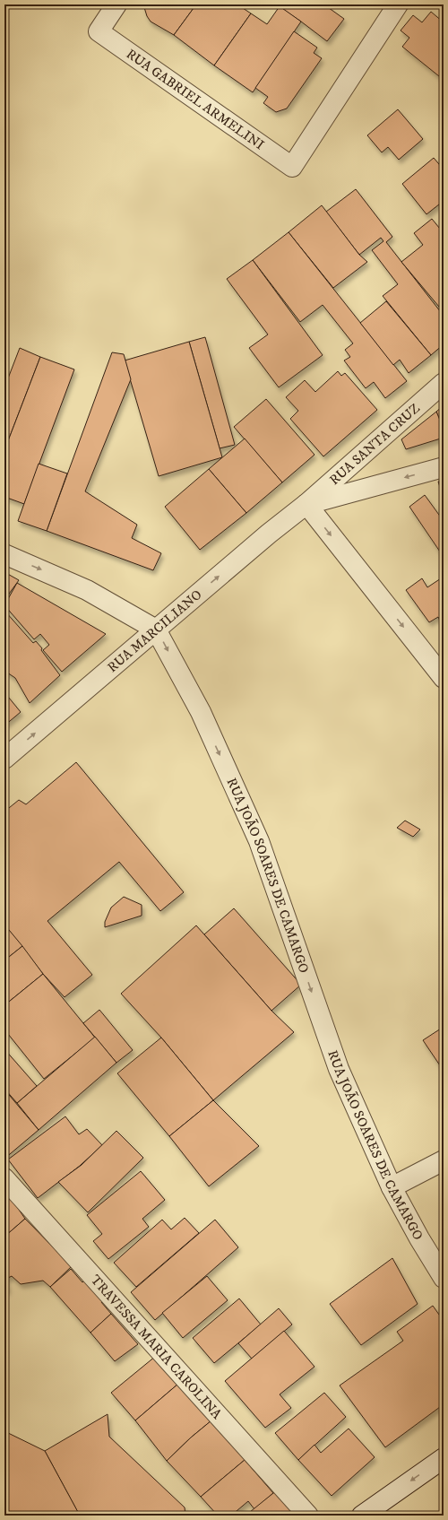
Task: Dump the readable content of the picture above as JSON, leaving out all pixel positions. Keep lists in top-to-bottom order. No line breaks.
{"streets":{"street":["RUA GABRIEL ARMELINI","RUA SANTA CRUZ","RUA MARCILIANO","RUA JOÃO SOARES DE CAMARGO","TRAVESSA MARIA CAROLINA"]},"crossings":[["RUA SANTA CRUZ","RUA MARCILIANO"],["RUA MARCILIANO","RUA JOÃO SOARES DE CAMARGO"]],"one_way":["RUA MARCILIANO","RUA JOÃO SOARES DE CAMARGO"]}
